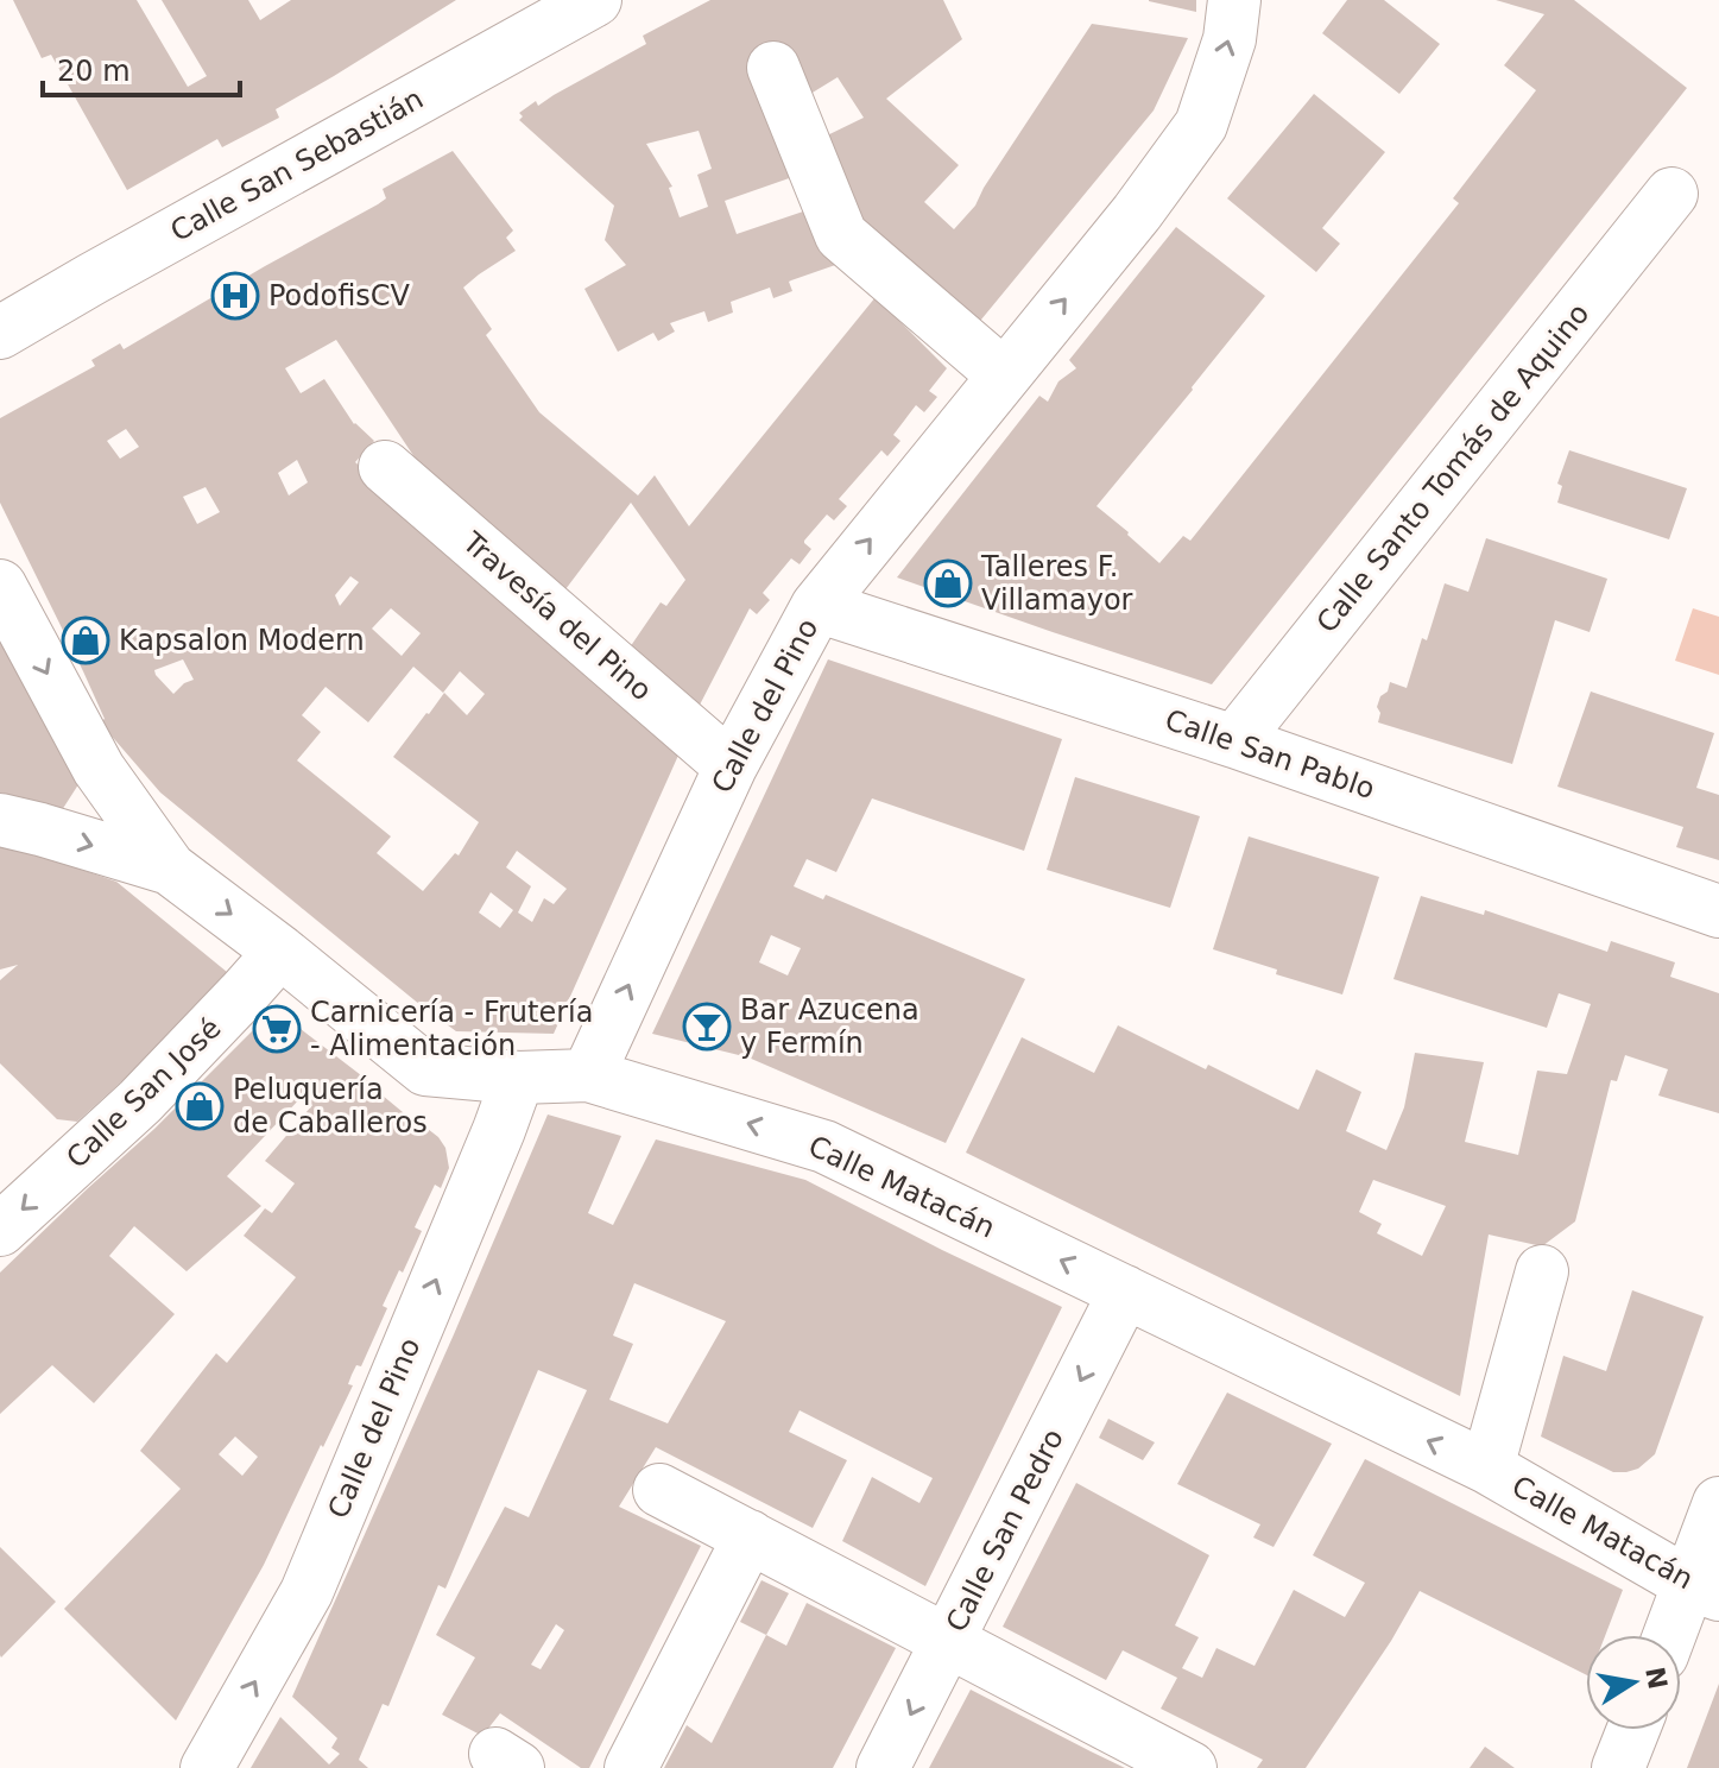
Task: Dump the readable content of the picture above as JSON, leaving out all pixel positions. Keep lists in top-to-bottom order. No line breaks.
{"streets":{"street":["Calle San Sebastián","Calle Santo Tomás de Aquino","Travesía del Pino","Calle del Pino","Calle San Pablo","Calle San José","Calle Matacán","Calle San Pedro"]},"crossings":[["Calle Santo Tomás de Aquino","Calle San Pablo"],["Travesía del Pino","Calle del Pino"],["Calle del Pino","Calle San Pablo"],["Calle del Pino","Calle Matacán"],["Calle San José","Calle Matacán"],["Calle Matacán","Calle San Pedro"]],"one_way":["Calle del Pino","Calle San José","Calle San Pedro"],"places":{"hospital":["PodofisCV"],"shop":["Talleres F. Villamayor","Kapsalon Modern","Peluquería de Caballeros"],"bar":["Bar Azucena y Fermín"],"supermarket":["Carnicería - Frutería - Alimentación"]},"scale_bar":"20 m","north":"right"}
